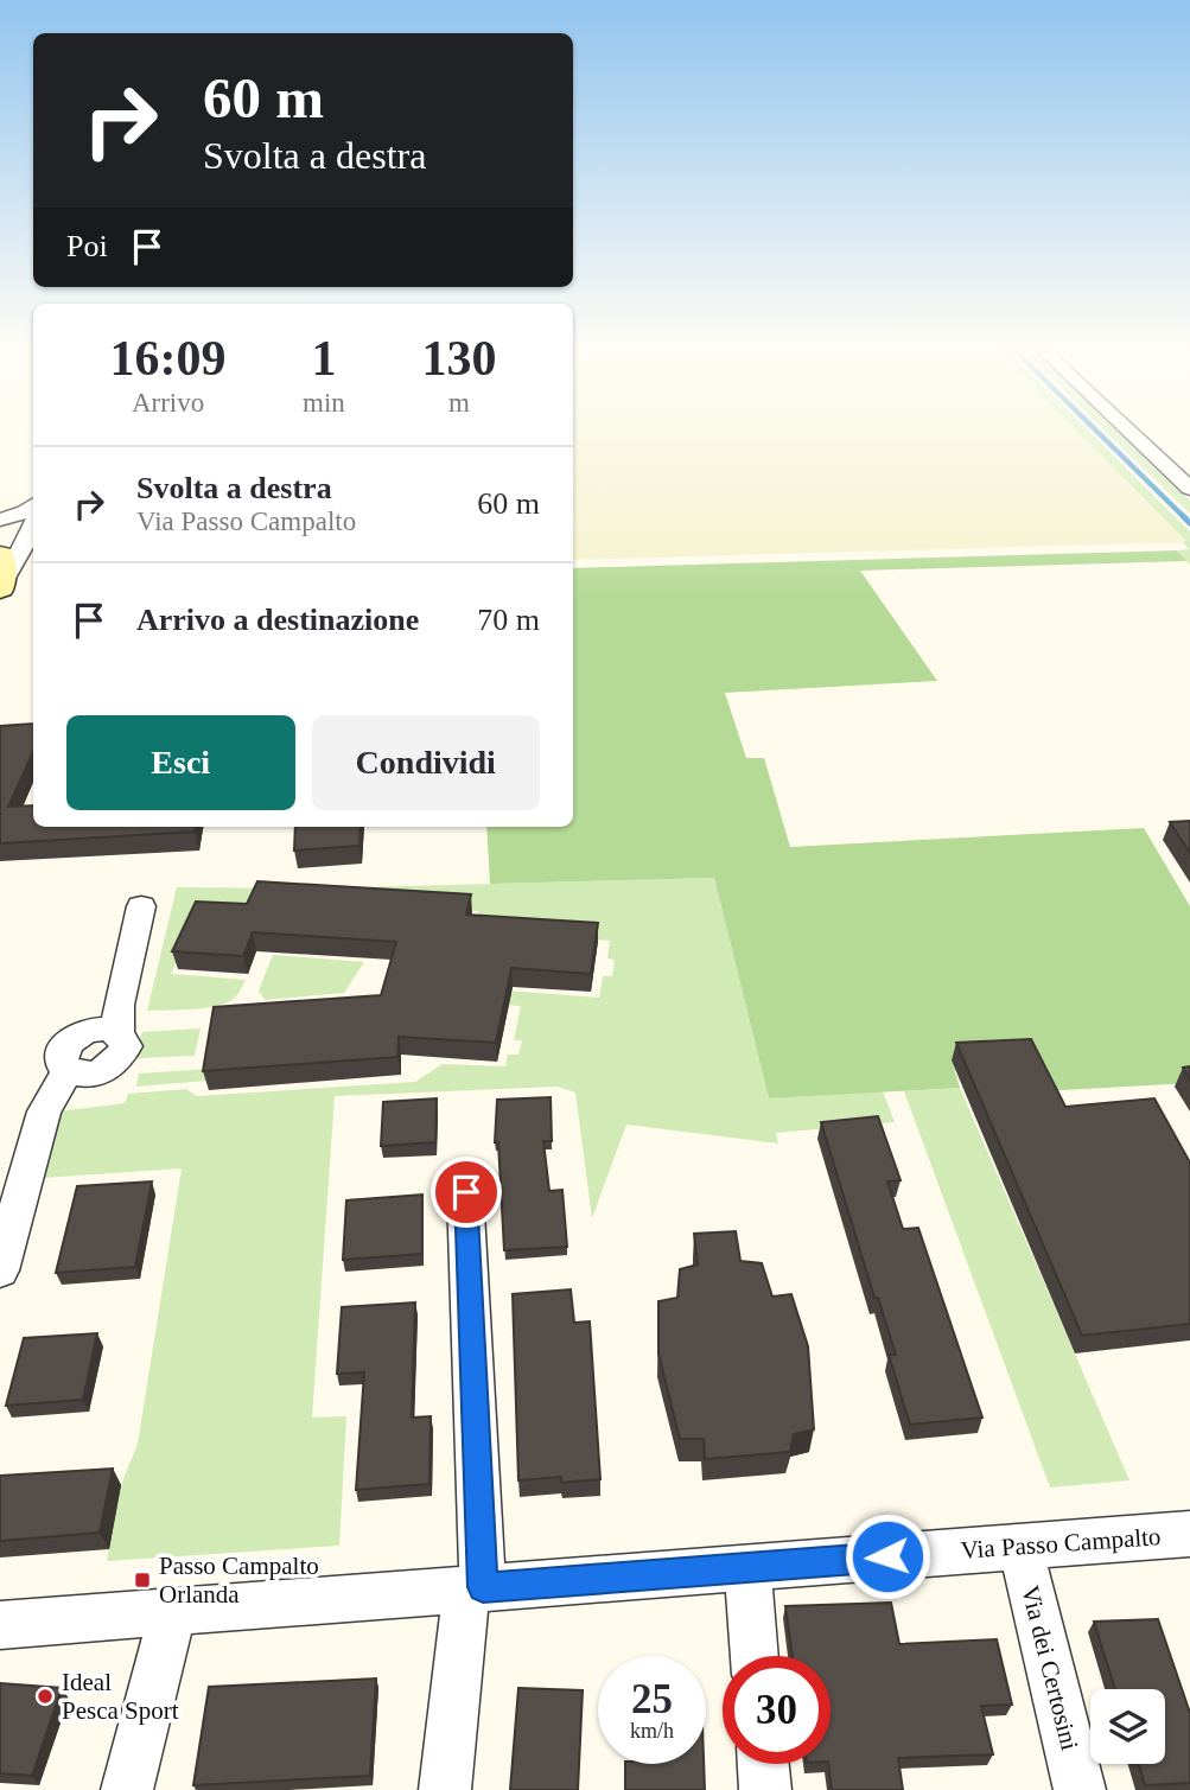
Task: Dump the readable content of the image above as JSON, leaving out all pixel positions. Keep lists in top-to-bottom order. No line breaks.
{"streets":{"street":["Via Passo Campalto","Via dei Certosini"]},"crossings":[["Via Passo Campalto","Via dei Certosini"]],"places":{"transit":["Passo Campalto Orlanda"],"other":["Ideal Pesca Sport"]},"page":{"turn":["60 m","Svolta a destra"],"then":"Poi","eta":["16:09","Arrivo","1","min","130","m"],"list":[{"name":"Svolta a destra","note":"Via Passo Campalto","value":"60 m"},{"name":"Arrivo a destinazione","value":"70 m"}],"buttons":["Esci","Condividi"],"speed":"25 km/h","limit":"30"}}
